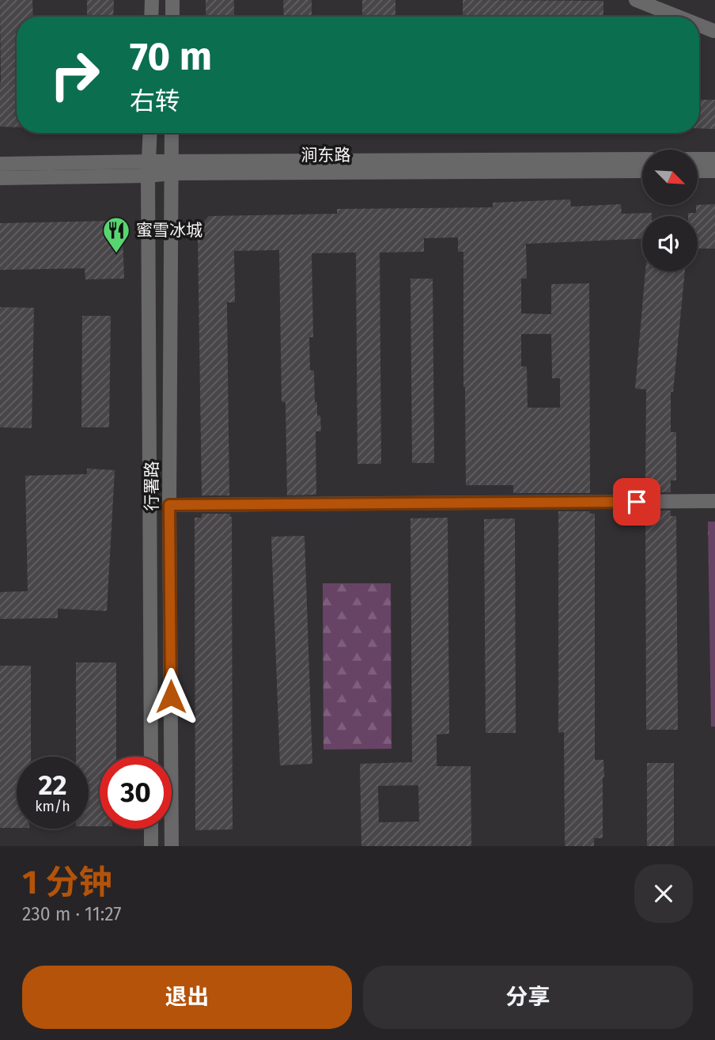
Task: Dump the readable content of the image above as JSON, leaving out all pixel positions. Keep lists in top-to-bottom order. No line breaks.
{"streets":{"street":["涧东路","行署路"]},"crossings":[["涧东路","行署路"]],"places":{"restaurant":["蜜雪冰城"]},"north":"bottom right","page":{"turn":["70 m","右转"],"speed":"22 km/h","limit":"30","heading":["1 分钟","230 m · 11:27"],"buttons":["退出","分享"]}}
